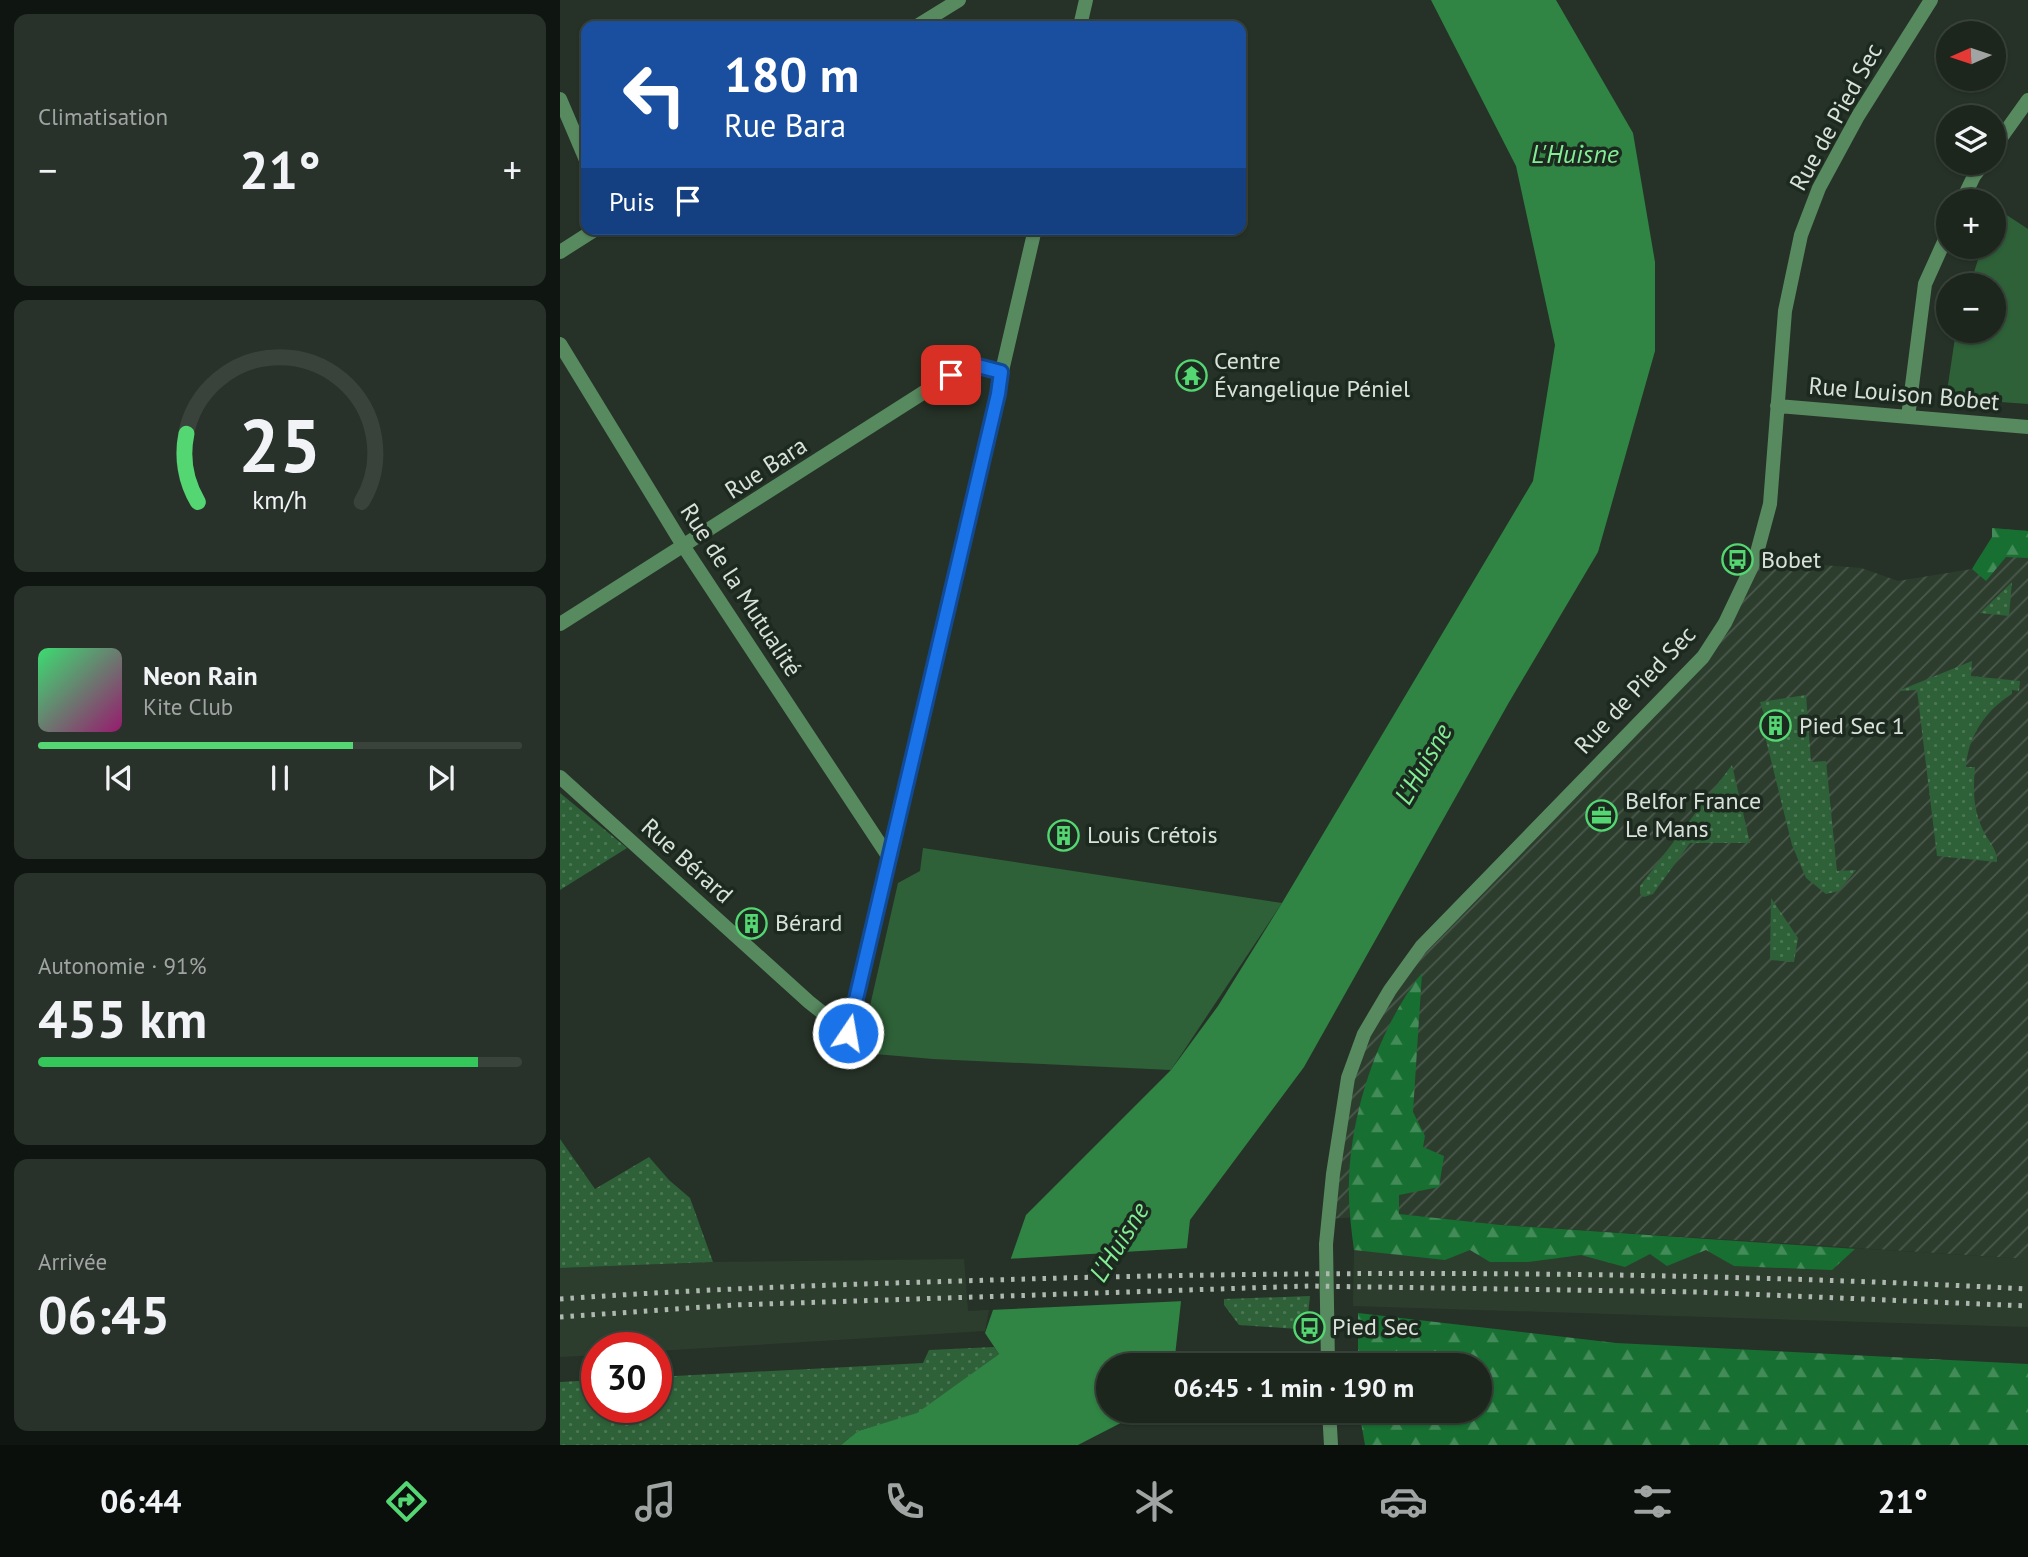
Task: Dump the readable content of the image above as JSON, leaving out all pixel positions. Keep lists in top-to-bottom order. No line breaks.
{"streets":{"street":["Rue de Pied Sec","Rue Louison Bobet","Rue Bara","Rue de la Mutualité","Rue Bérard"]},"crossings":[["Rue de Pied Sec","Rue Louison Bobet"],["Rue Bara","Rue de la Mutualité"],["Rue de la Mutualité","Rue Bérard"]],"water":["L'Huisne"],"places":{"temple":["Centre Évangelique Péniel"],"bus stop":["Bobet","Pied Sec"],"building":["Pied Sec 1","Louis Crétois","Bérard"],"office":["Belfor France Le Mans"]},"north":"left","page":{"tile":["Climatisation",["Autonomie · 91%","455 km"],["Arrivée","06:45"]],"map_buttons":["+","−"],"turn":["180 m","Rue Bara"],"heat":["−","21°","+"],"then":"Puis","song":["Neon Rain","Kite Club"],"limit":"30","trip":"06:45 · 1 min · 190 m","tabs":["06:44","21°"],"gauge":["25","km/h"]}}
